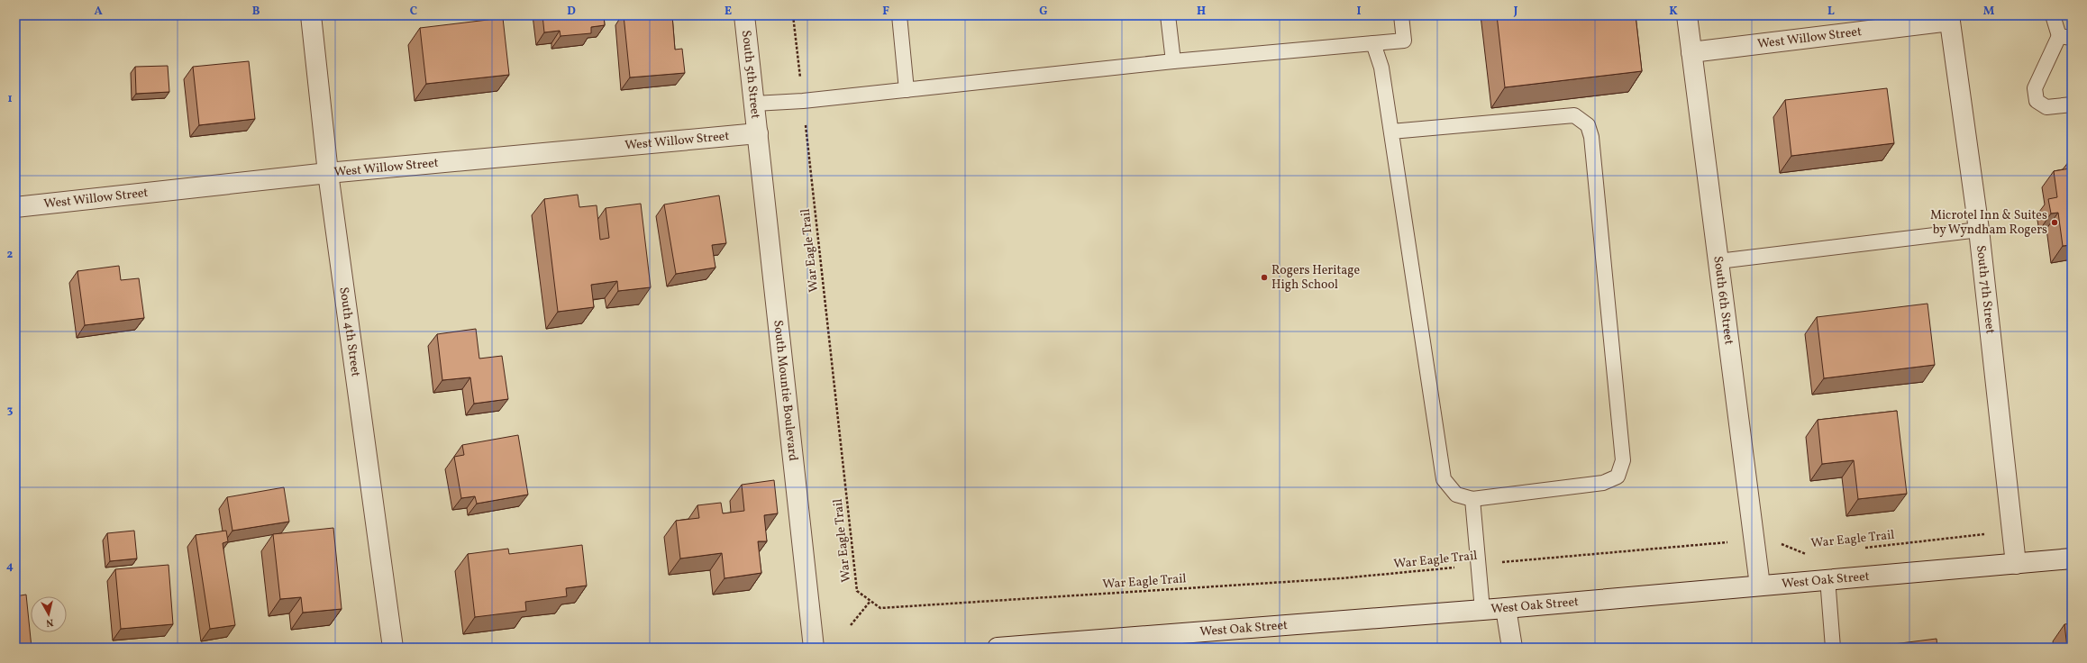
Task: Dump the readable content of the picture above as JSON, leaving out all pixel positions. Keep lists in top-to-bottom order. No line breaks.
{"streets":{"street":["West Willow Street","South 5th Street","South 7th Street","South 6th Street","South 4th Street","South Mountie Boulevard","West Oak Street"],"path":["War Eagle Trail"]},"crossings":[["West Willow Street","South 5th Street"],["West Willow Street","South 7th Street"],["West Willow Street","South 6th Street"],["West Willow Street","South 4th Street"],["West Willow Street","South Mountie Boulevard"],["South 5th Street","South Mountie Boulevard"],["War Eagle Trail","South 7th Street"],["War Eagle Trail","South 6th Street"],["South 7th Street","West Oak Street"],["South 6th Street","West Oak Street"]],"places":["Microtel Inn & Suites by Wyndham Rogers","Rogers Heritage High School"],"north":"bottom","grid":{"columns":["A","B","C","D","E","F","G","H","I","J","K","L","M"],"rows":["1","2","3","4"]}}
